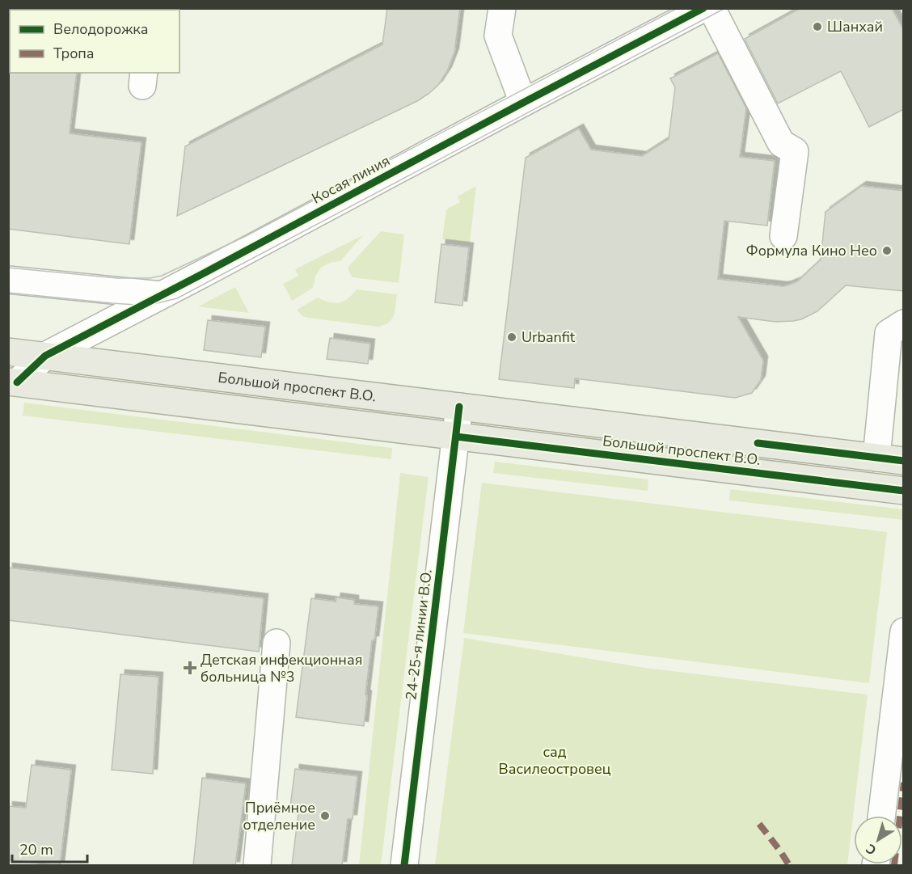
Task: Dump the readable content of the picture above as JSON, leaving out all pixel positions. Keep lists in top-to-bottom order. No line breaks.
{"streets":{"main road":["Большой проспект В.О."],"street":["Косая линия","24-25-я линии В.О."]},"crossings":[["Косая линия","Большой проспект В.О."],["Большой проспект В.О.","24-25-я линии В.О."]],"parks":["сад Василеостровец"],"places":{"other":["Шанхай","Формула Кино Нео","Urbanfit","Приёмное отделение"],"health":["Детская инфекционная больница №3"]},"legend":["Велодорожка","Тропа"],"scale_bar":"20 m","north":"bottom left"}
